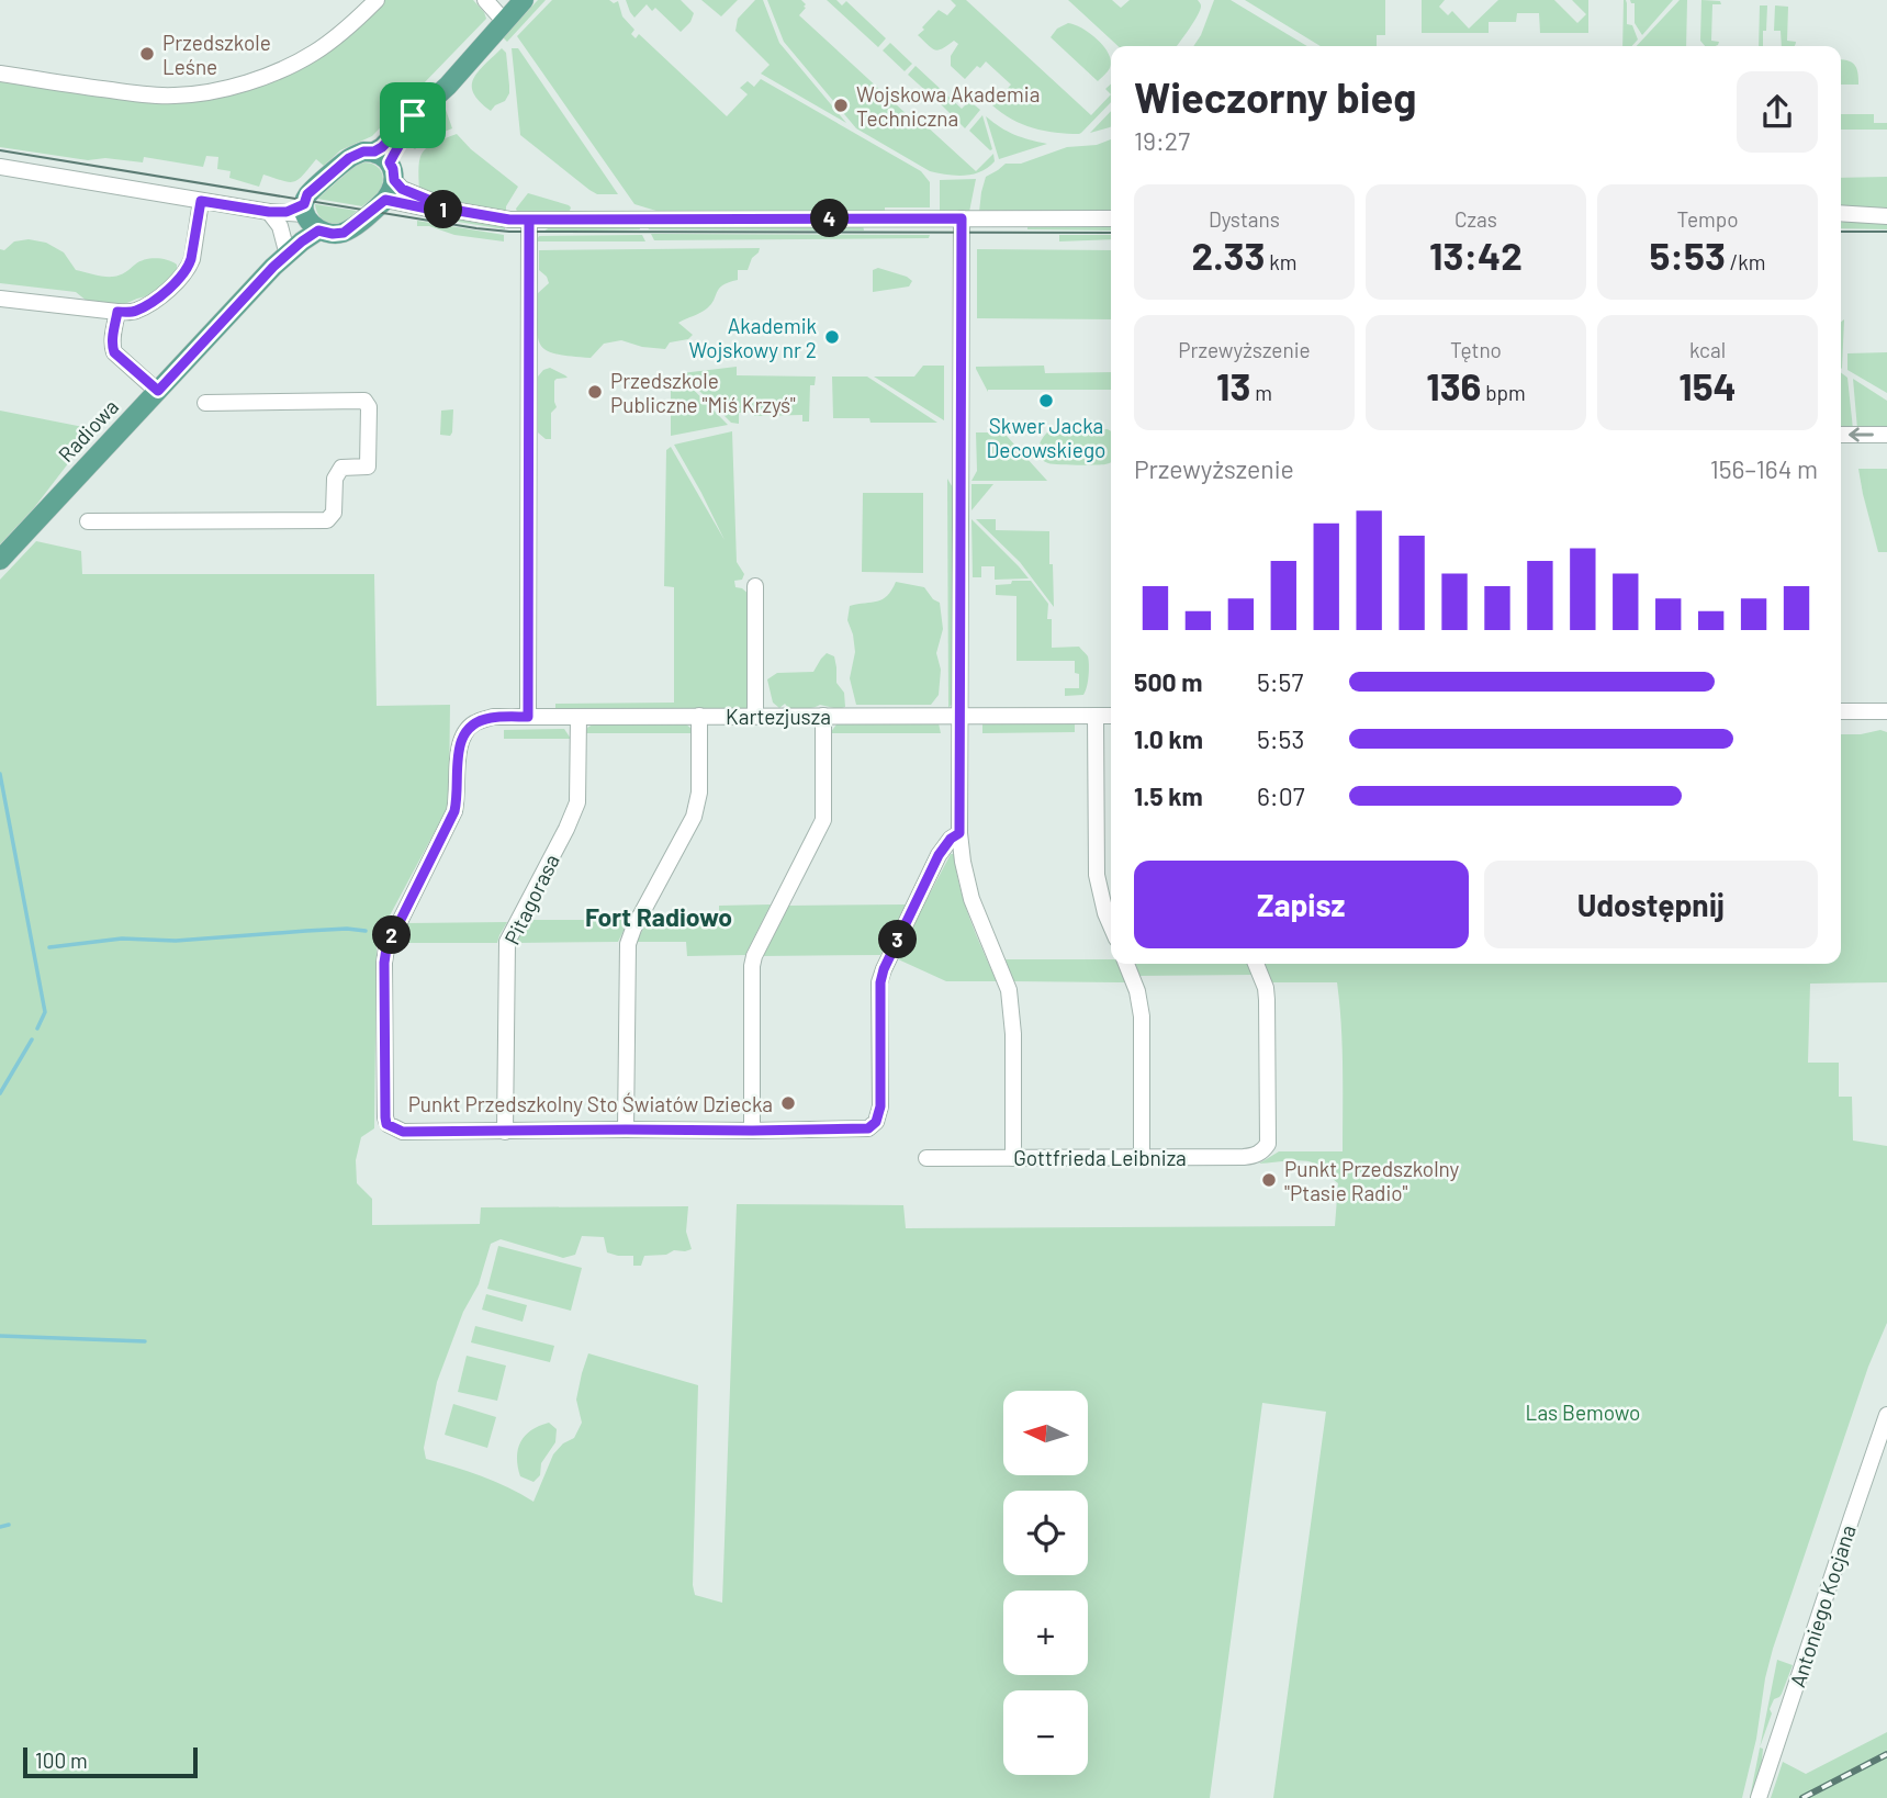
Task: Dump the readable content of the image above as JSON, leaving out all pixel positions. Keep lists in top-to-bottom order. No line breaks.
{"streets":{"main road":["Radiowa"],"street":["Kartezjusza","Pitagorasa","Gottfrieda Leibniza","Antoniego Kocjana"]},"crossings":[["Kartezjusza","Pitagorasa"]],"districts":["Fort Radiowo"],"parks":["Las Bemowo"],"places":["Przedszkole Leśne","Wojskowa Akademia Techniczna","Akademik Wojskowy nr 2","Przedszkole Publiczne \"Miś Krzyś\"","Skwer Jacka Decowskiego","Punkt Przedszkolny Sto Światów Dziecka","Punkt Przedszkolny \"Ptasie Radio\""],"scale_bar":"100 m","north":"left","page":{"heading":["Wieczorny bieg","19:27"],"stats":[["Dystans","2.33 km"],["Czas","13:42"],["Tempo","5:53 /km"],["Przewyższenie","13 m"],["Tętno","136 bpm"],["kcal","154"]],"pins":["1","4","2","3"],"chart":["Przewyższenie","156–164 m"],"list":[{"name":"500 m","note":"5:57"},{"name":"1.0 km","note":"5:53"},{"name":"1.5 km","note":"6:07"}],"buttons":["Zapisz","Udostępnij"],"map_buttons":["+","−"],"scale":"100 m"}}
